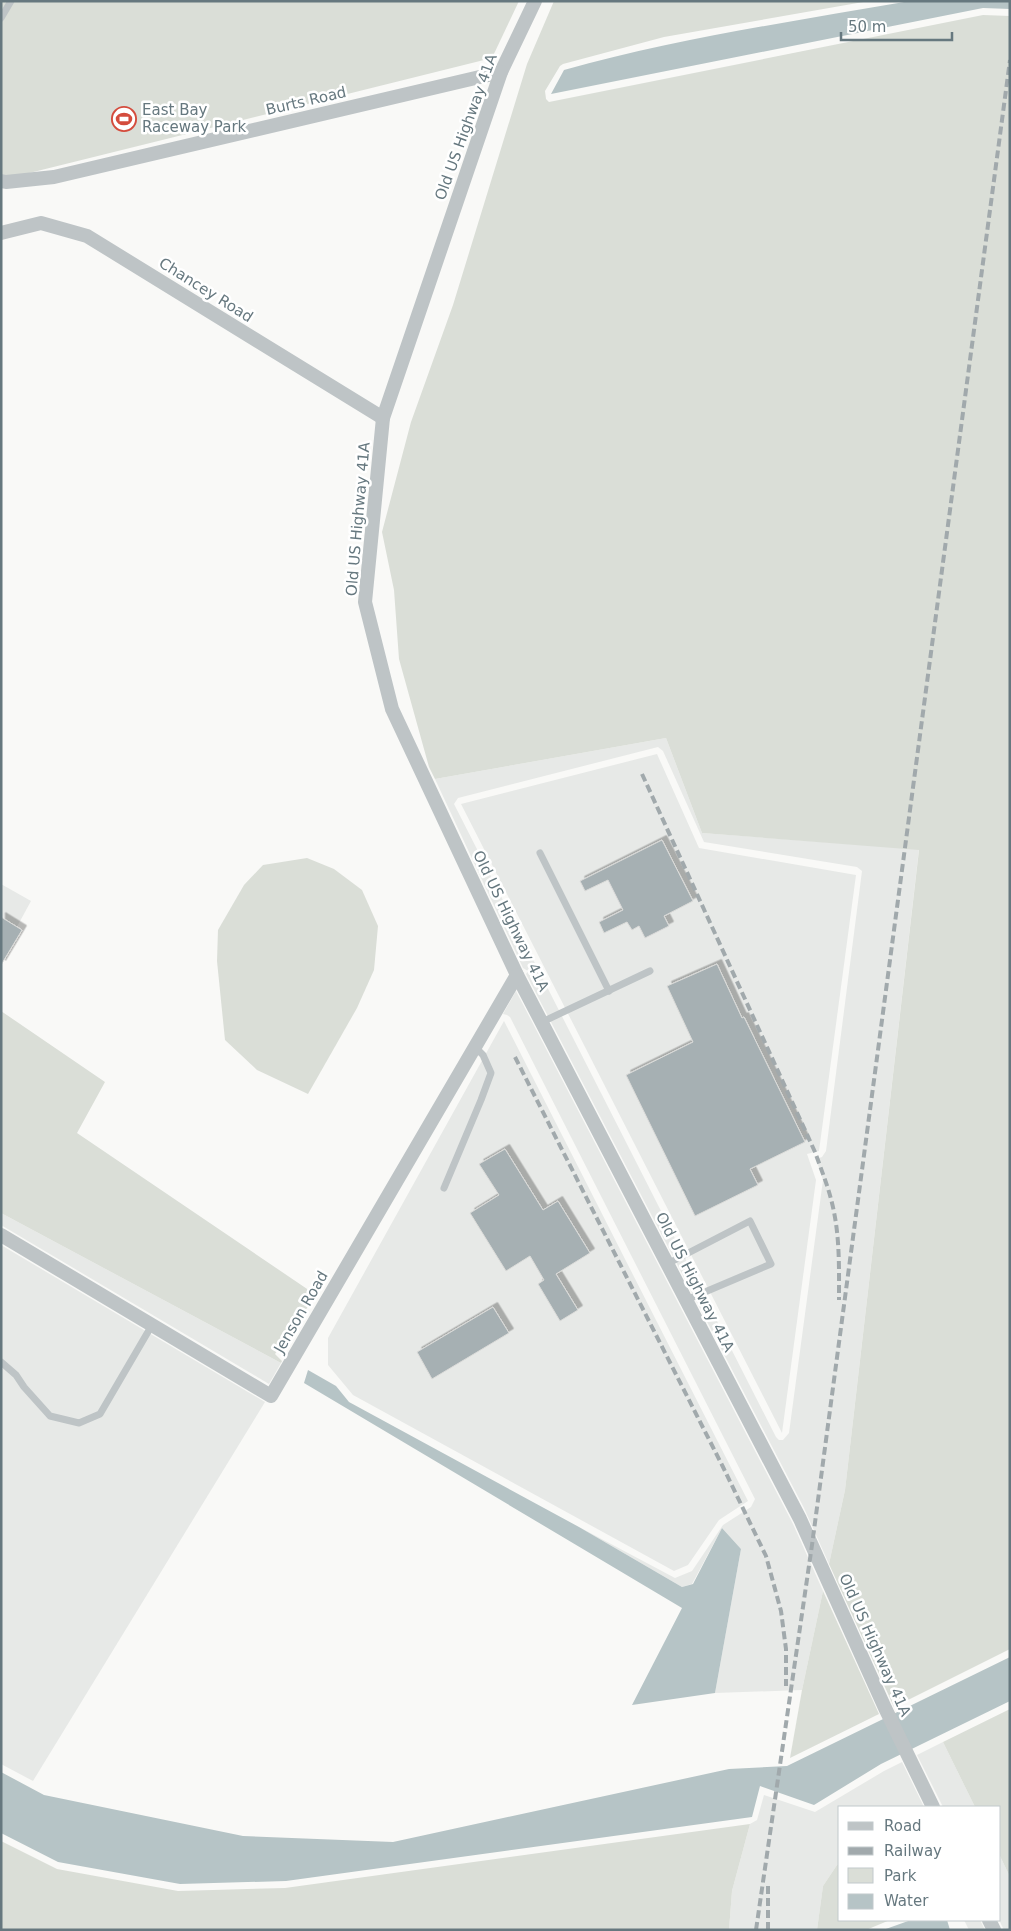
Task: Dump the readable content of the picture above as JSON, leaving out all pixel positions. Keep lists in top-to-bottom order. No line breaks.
{"streets":{"street":["Burts Road","Old US Highway 41A","Chancey Road","Jenson Road"]},"crossings":[["Burts Road","Old US Highway 41A"],["Old US Highway 41A","Chancey Road"],["Old US Highway 41A","Jenson Road"]],"places":{"sports":["East Bay Raceway Park"]},"legend":["Road","Railway","Park","Water"],"scale_bar":"50 m"}
